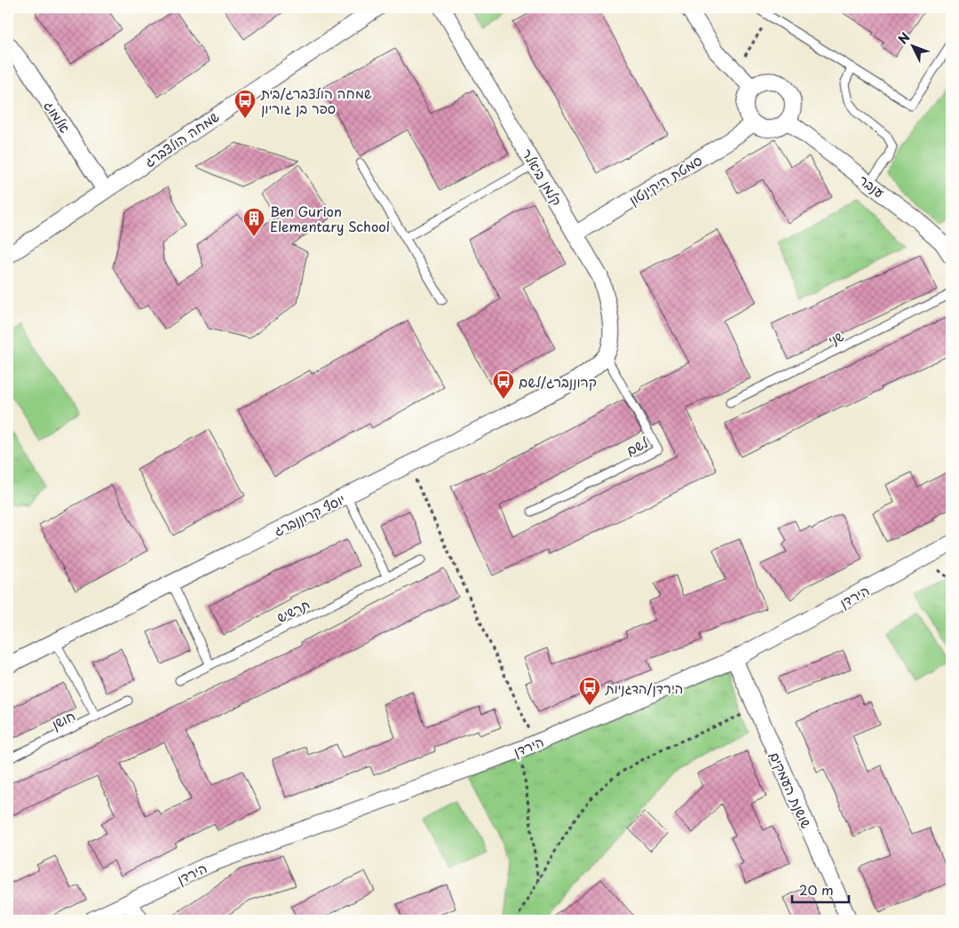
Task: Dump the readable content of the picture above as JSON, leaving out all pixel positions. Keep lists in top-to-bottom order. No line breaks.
{"streets":{"street":["אלמוג","שמחה הולצברג","קלמן ביאלר","סמטת היקינטון","ענבר","יוסף קרוננברג","הירדן","שושנת העמקים"],"lane":["שני","לשם","תרשיש","חושן"]},"crossings":[["אלמוג","שמחה הולצברג"],["קלמן ביאלר","סמטת היקינטון"],["קלמן ביאלר","לשם"],["קלמן ביאלר","יוסף קרוננברג"],["סמטת היקינטון","ענבר"],["לשם","יוסף קרוננברג"],["הירדן","שושנת העמקים"]],"places":{"bus stop":["שמחה הולצברג/בית ספר בן גוריון","קרוננברג/לשם","הירדן/הדגניות"],"building":["Ben Gurion Elementary School"]},"scale_bar":"20 m","north":"top left"}
